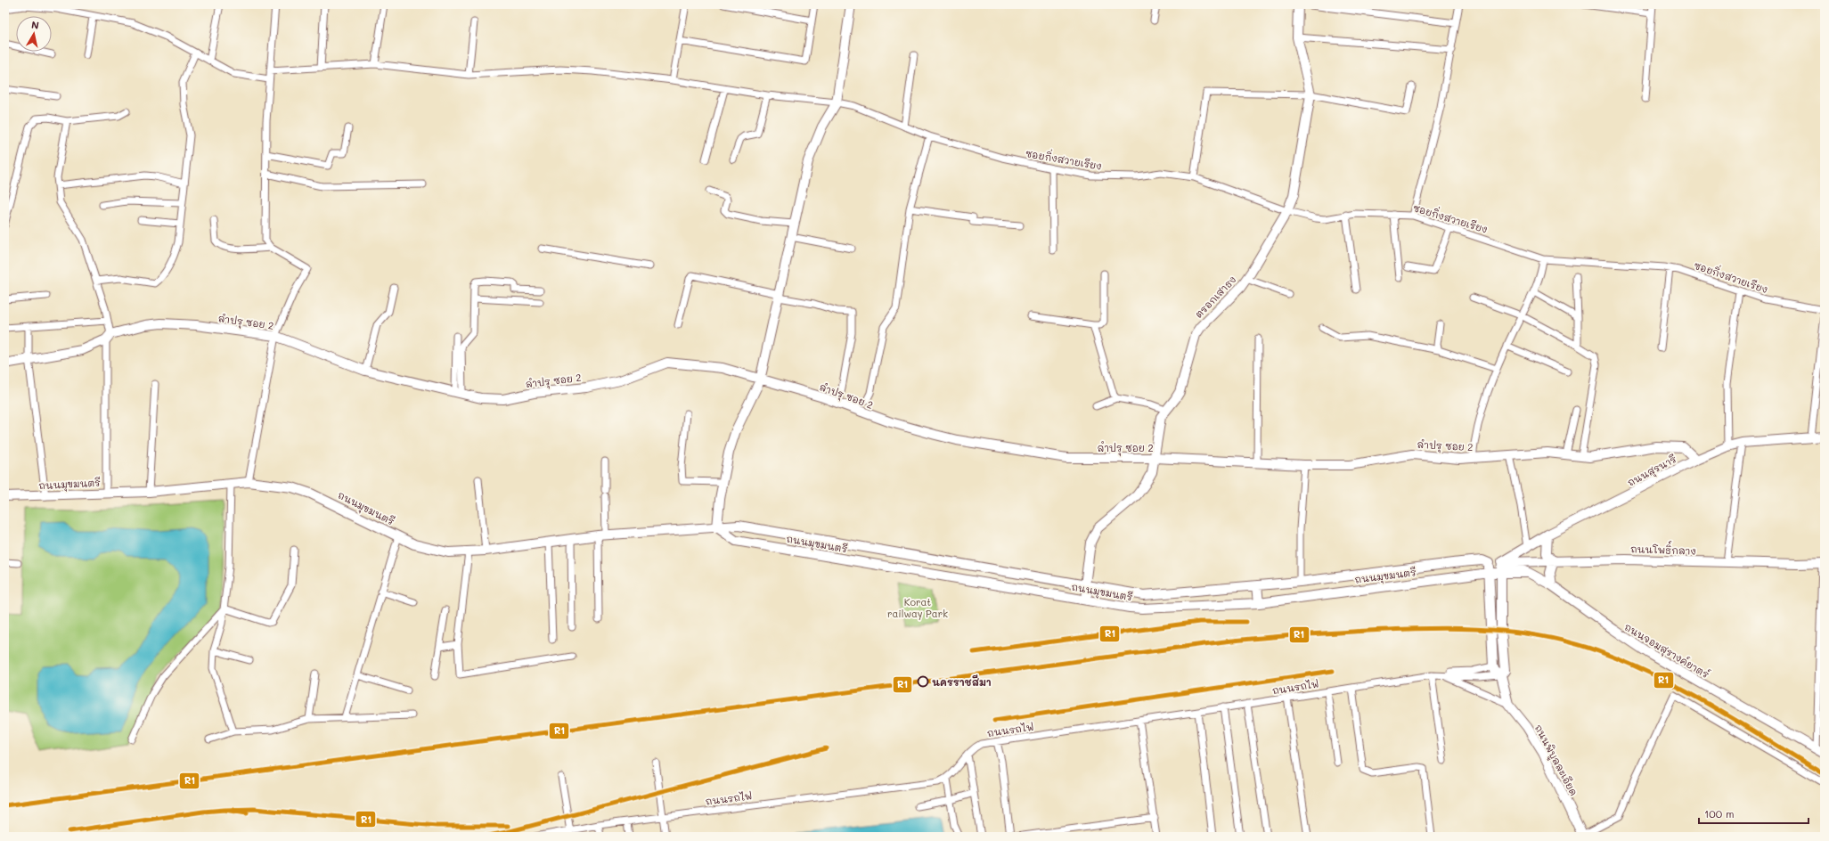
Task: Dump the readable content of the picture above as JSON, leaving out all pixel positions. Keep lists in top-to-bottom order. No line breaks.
{"streets":{"main road":["ตรอกเสาธง","ลำปรุ ซอย 2","ถนนสุรนารี","ถนนมุขมนตรี","ถนนโพธิ์กลาง","ถนนจอมสุรางค์ยาตร์","ถนนพิบูลละเอียด"],"street":["ซอยกิ่งสวายเรียง","ถนนรถไฟ"]},"crossings":[["ซอยกิ่งสวายเรียง","ตรอกเสาธง"],["ตรอกเสาธง","ลำปรุ ซอย 2"],["ตรอกเสาธง","ถนนมุขมนตรี"],["ลำปรุ ซอย 2","ถนนสุรนารี"],["ถนนสุรนารี","ถนนมุขมนตรี"],["ถนนสุรนารี","ถนนโพธิ์กลาง"],["ถนนสุรนารี","ถนนจอมสุรางค์ยาตร์"],["ถนนสุรนารี","ถนนพิบูลละเอียด"],["ถนนมุขมนตรี","ถนนโพธิ์กลาง"],["ถนนมุขมนตรี","ถนนจอมสุรางค์ยาตร์"],["ถนนมุขมนตรี","ถนนพิบูลละเอียด"],["ถนนโพธิ์กลาง","ถนนจอมสุรางค์ยาตร์"],["ถนนโพธิ์กลาง","ถนนพิบูลละเอียด"],["ถนนจอมสุรางค์ยาตร์","ถนนพิบูลละเอียด"],["ถนนรถไฟ","ถนนพิบูลละเอียด"]],"parks":["Korat railway Park"],"places":["นครราชสีมา"],"lines":["transit line R1"],"scale_bar":"100 m","north":"top"}
